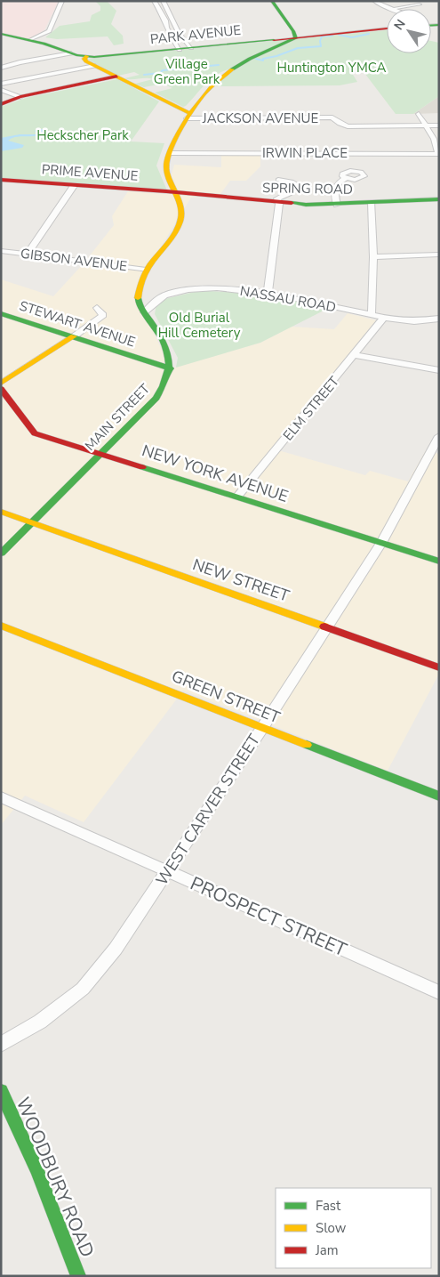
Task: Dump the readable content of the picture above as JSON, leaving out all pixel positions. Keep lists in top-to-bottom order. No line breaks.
{"streets":{"main road":["PARK AVENUE","PRIME AVENUE","SPRING ROAD","STEWART AVENUE","MAIN STREET","NEW YORK AVENUE","NEW STREET","GREEN STREET","WOODBURY ROAD"],"street":["JACKSON AVENUE","IRWIN PLACE","GIBSON AVENUE","NASSAU ROAD","ELM STREET","WEST CARVER STREET","PROSPECT STREET"]},"crossings":[["PRIME AVENUE","SPRING ROAD"],["NASSAU ROAD","ELM STREET"],["STEWART AVENUE","MAIN STREET"],["ELM STREET","NEW YORK AVENUE"],["MAIN STREET","NEW YORK AVENUE"],["MAIN STREET","NEW STREET"],["NEW YORK AVENUE","WEST CARVER STREET"],["NEW STREET","WEST CARVER STREET"],["GREEN STREET","WEST CARVER STREET"],["WEST CARVER STREET","PROSPECT STREET"]],"parks":["Village Green Park","Huntington YMCA","Heckscher Park","Old Burial Hill Cemetery"],"legend":["Fast","Slow","Jam"],"north":"top left"}
